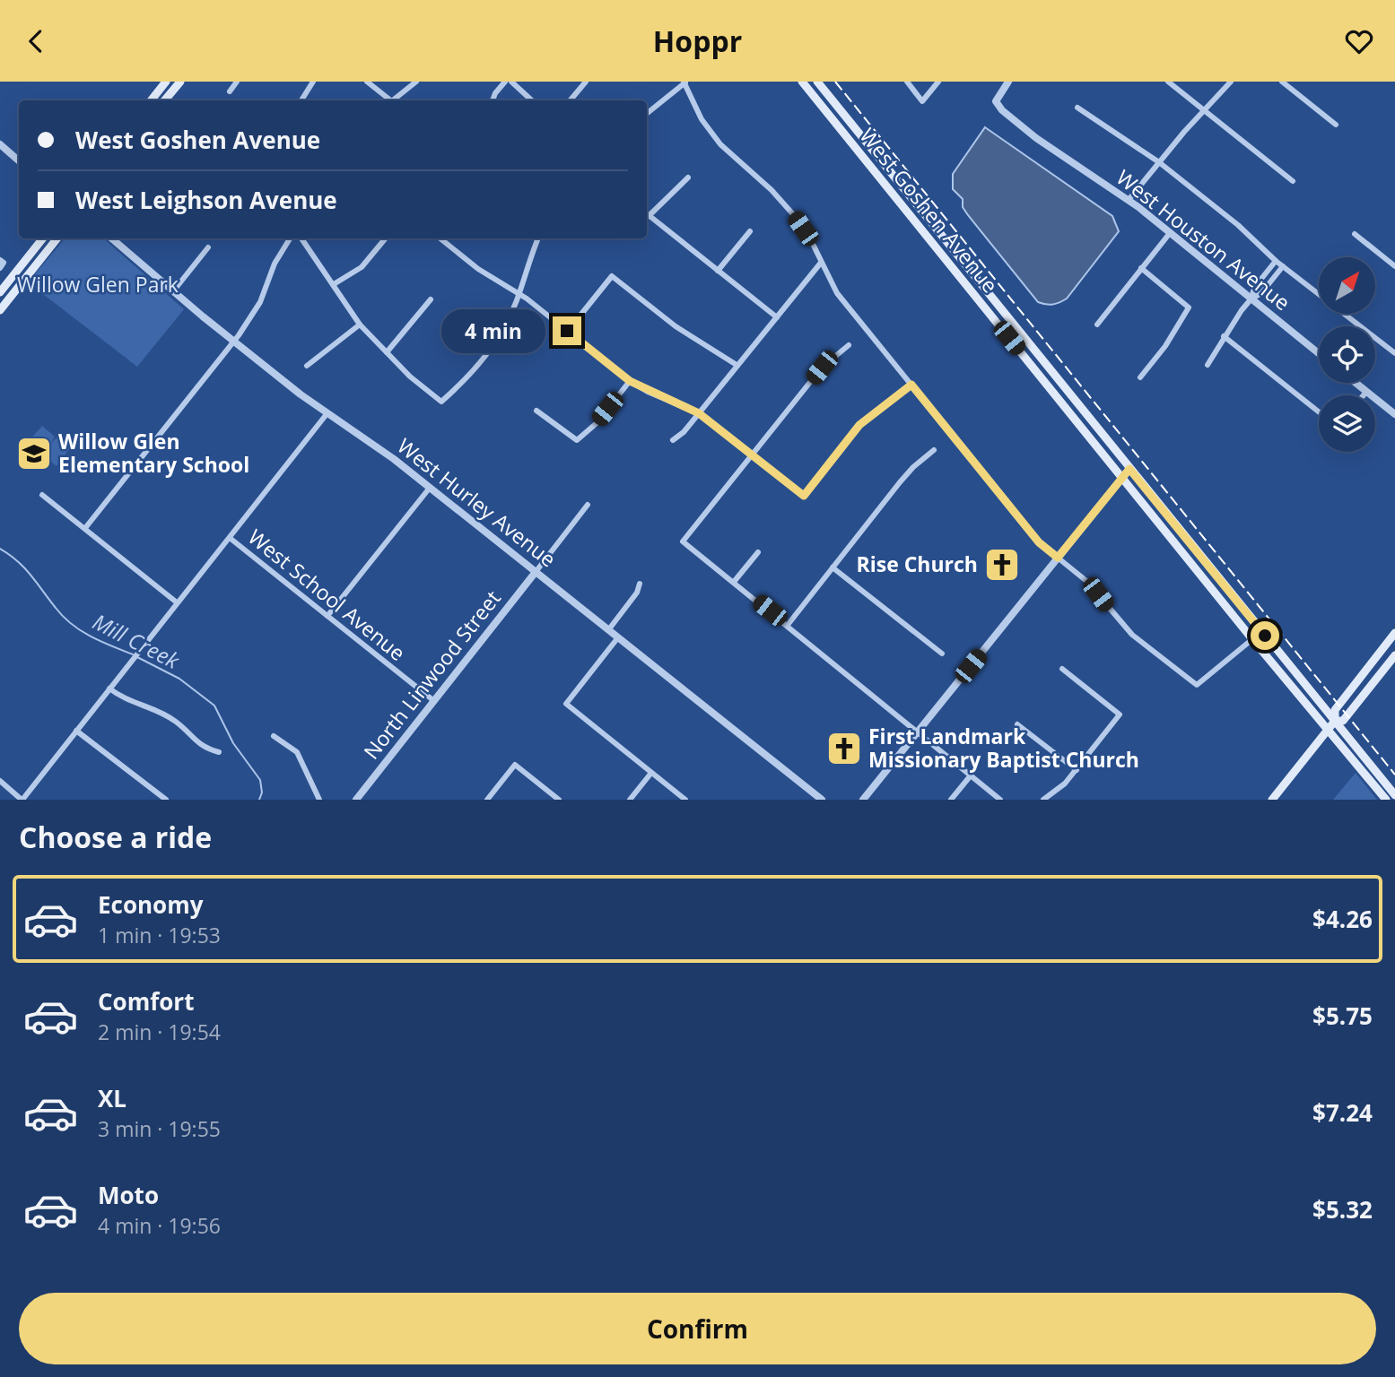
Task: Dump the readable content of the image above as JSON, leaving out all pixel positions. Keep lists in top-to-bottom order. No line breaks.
{"streets":{"main road":["West Goshen Avenue"],"street":["West Houston Avenue","West Hurley Avenue","West School Avenue","North Linwood Street"]},"crossings":[["West Hurley Avenue","North Linwood Street"],["West School Avenue","North Linwood Street"]],"water":["Mill Creek"],"parks":["Willow Glen Park"],"places":{"school or university":["Willow Glen Elementary School"],"church":["Rise Church","First Landmark Missionary Baptist Church"]},"north":"top right","page":{"header":"Hoppr","banner":["West Goshen Avenue","West Leighson Avenue"],"bubble":"4 min","heading":"Choose a ride","list":[{"name":"Economy","note":"1 min · 19:53","value":"$4.26"},{"name":"Comfort","note":"2 min · 19:54","value":"$5.75"},{"name":"XL","note":"3 min · 19:55","value":"$7.24"},{"name":"Moto","note":"4 min · 19:56","value":"$5.32"}],"buttons":"Confirm"}}
